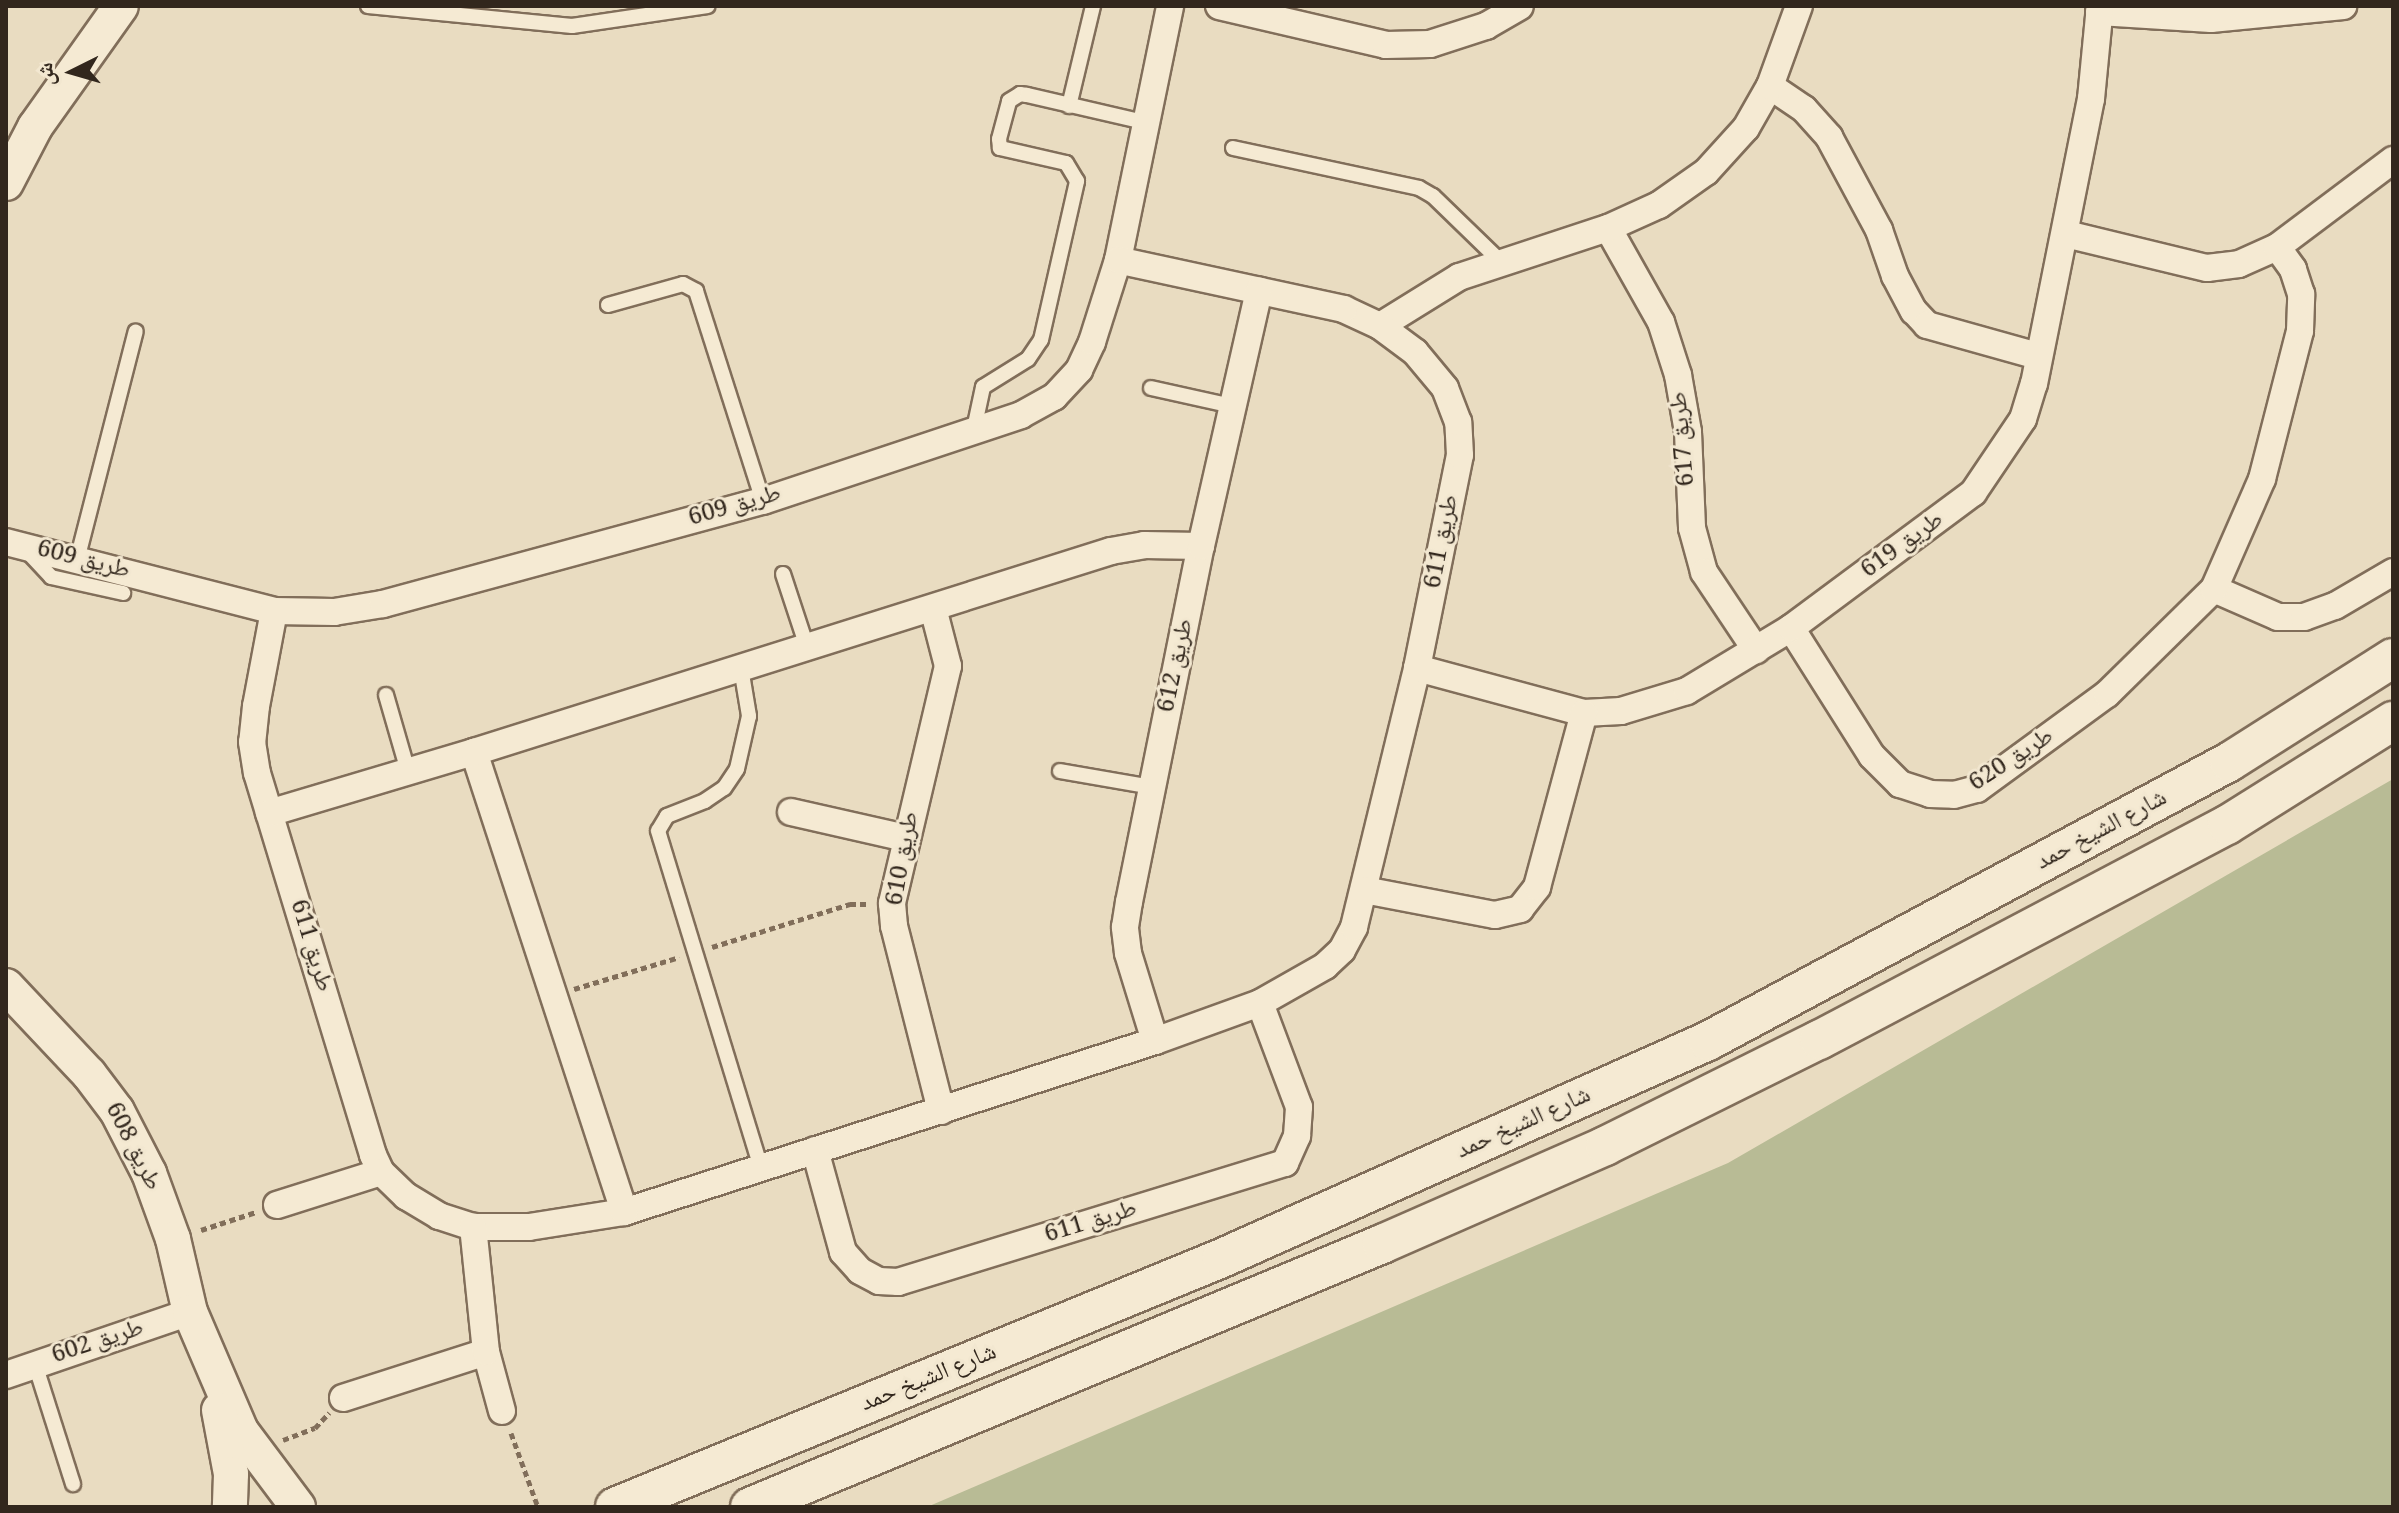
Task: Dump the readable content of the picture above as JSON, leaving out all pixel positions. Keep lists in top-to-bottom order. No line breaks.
{"streets":{"main road":["شارع الشيخ حمد"],"street":["طريق 617","طريق 609","طريق 611","طريق 619","طريق 612","طريق 620","طريق 610","طريق 608","طريق 602"]},"crossings":[["طريق 617","طريق 619"],["طريق 609","طريق 611"],["طريق 611","طريق 619"],["طريق 611","طريق 612"],["طريق 611","طريق 610"],["طريق 619","طريق 620"],["طريق 608","طريق 602"]],"north":"left"}
